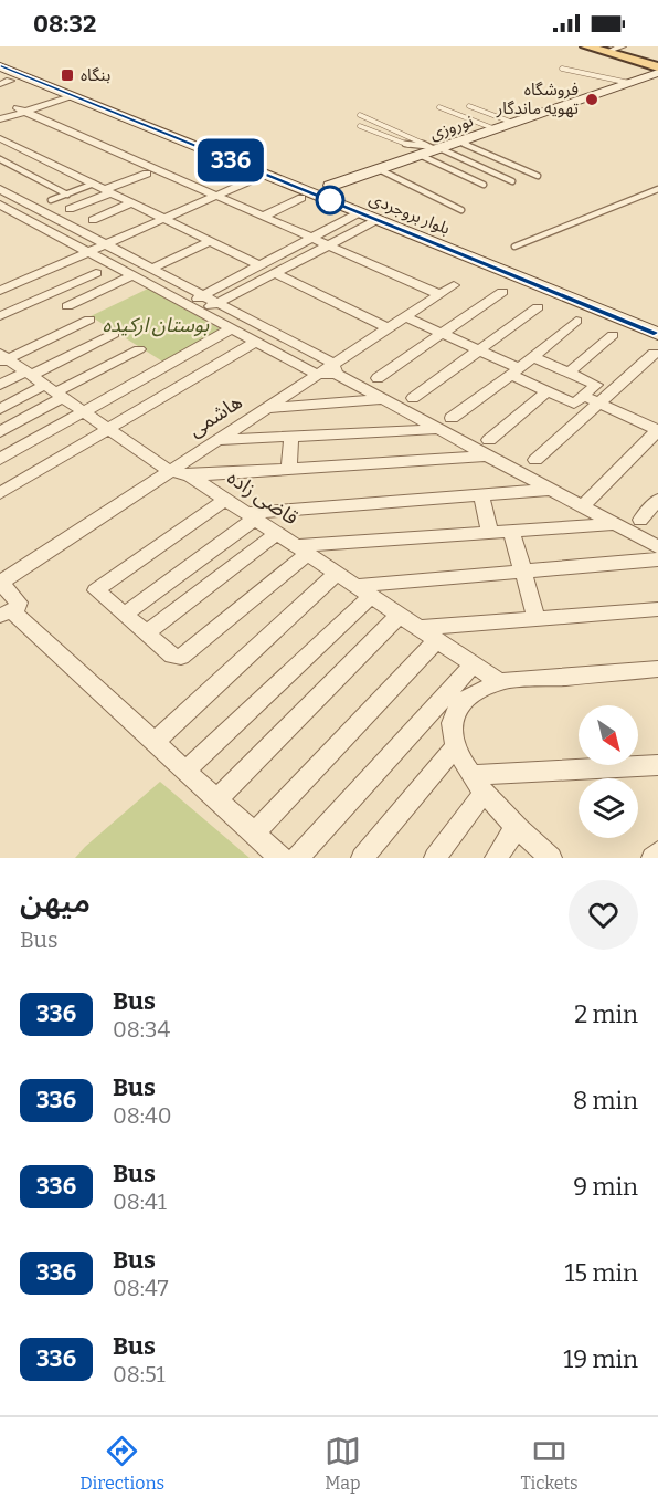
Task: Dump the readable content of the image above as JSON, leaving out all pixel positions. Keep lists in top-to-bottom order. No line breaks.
{"streets":{"main road":["نوروزی","بلوار بروجردی"],"street":["هاشمی","قاضی زاده"]},"crossings":[["نوروزی","بلوار بروجردی"],["هاشمی","قاضی زاده"]],"parks":["بوستان ارکیده"],"places":{"transit":["بنگاه"],"other":["فروشگاه تهویه ماندگار"]},"lines":["bus line 336"],"north":"bottom right","page":{"status":"08:32","on_map":"336","heading":["میهن","Bus"],"list":[{"mark":"336","name":"Bus","note":"08:34","value":"2 min"},{"mark":"336","name":"Bus","note":"08:40","value":"8 min"},{"mark":"336","name":"Bus","note":"08:41","value":"9 min"},{"mark":"336","name":"Bus","note":"08:47","value":"15 min"},{"mark":"336","name":"Bus","note":"08:51","value":"19 min"}],"tabs":["Directions","Map","Tickets"]}}
